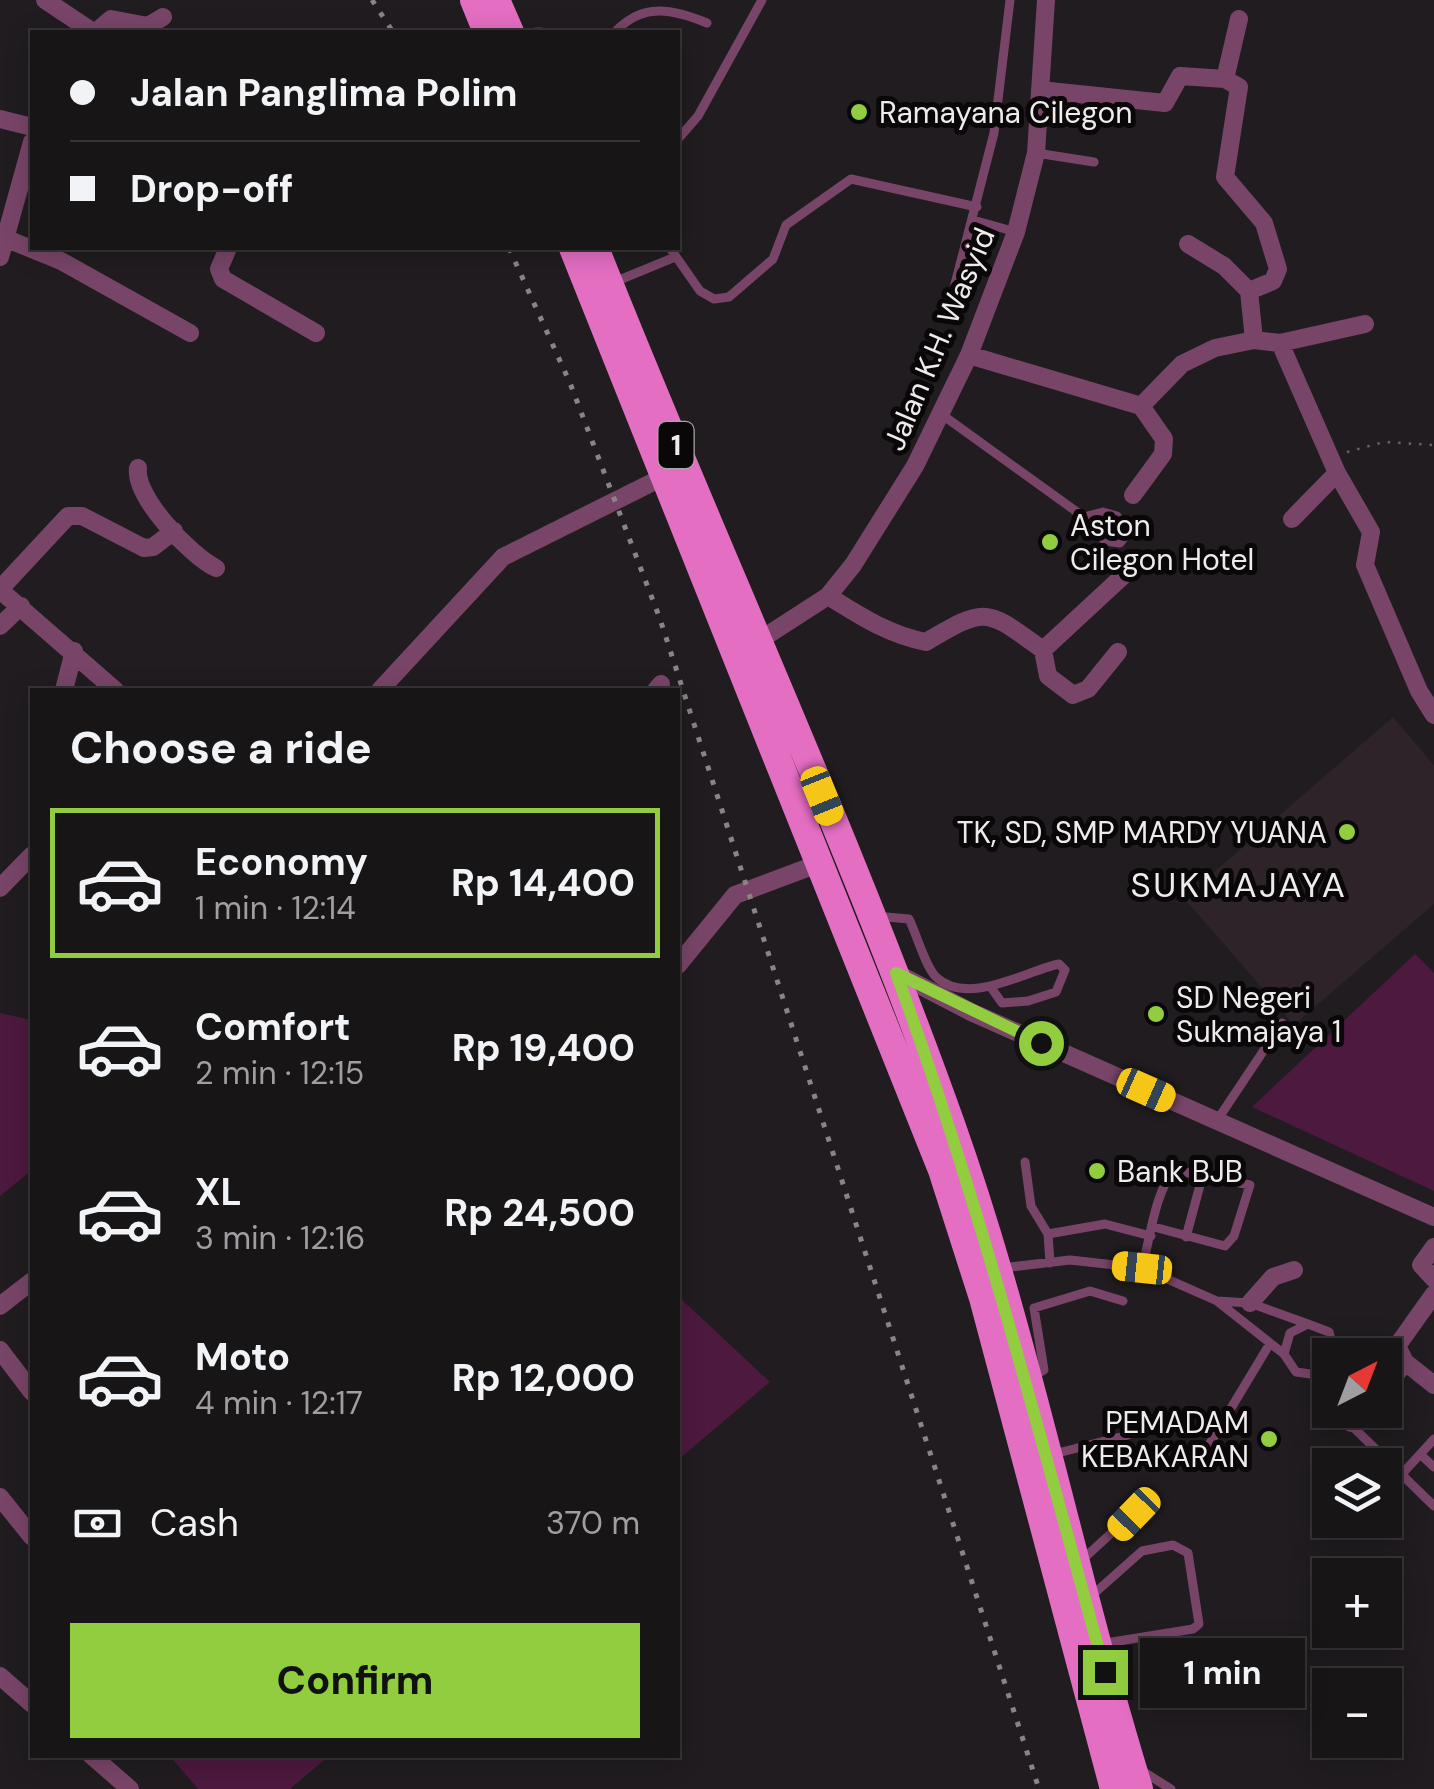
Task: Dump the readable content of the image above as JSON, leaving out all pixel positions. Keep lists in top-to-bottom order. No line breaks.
{"streets":{"highway":["1"],"street":["Jalan K.H. Wasyid"]},"crossings":[["Jalan K.H. Wasyid","1"]],"districts":["SUKMAJAYA"],"places":["Ramayana Cilegon","Aston Cilegon Hotel","TK, SD, SMP MARDY YUANA","SD Negeri Sukmajaya 1","Bank BJB","PEMADAM KEBAKARAN"],"north":"top right","page":{"banner":["Jalan Panglima Polim","Drop-off"],"heading":"Choose a ride","list":[{"name":"Economy","note":"1 min · 12:14","value":"Rp 14,400"},{"name":"Comfort","note":"2 min · 12:15","value":"Rp 19,400"},{"name":"XL","note":"3 min · 12:16","value":"Rp 24,500"},{"name":"Moto","note":"4 min · 12:17","value":"Rp 12,000"}],"map_buttons":["+","−"],"pay":["Cash","370 m"],"buttons":"Confirm","bubble":"1 min"}}
